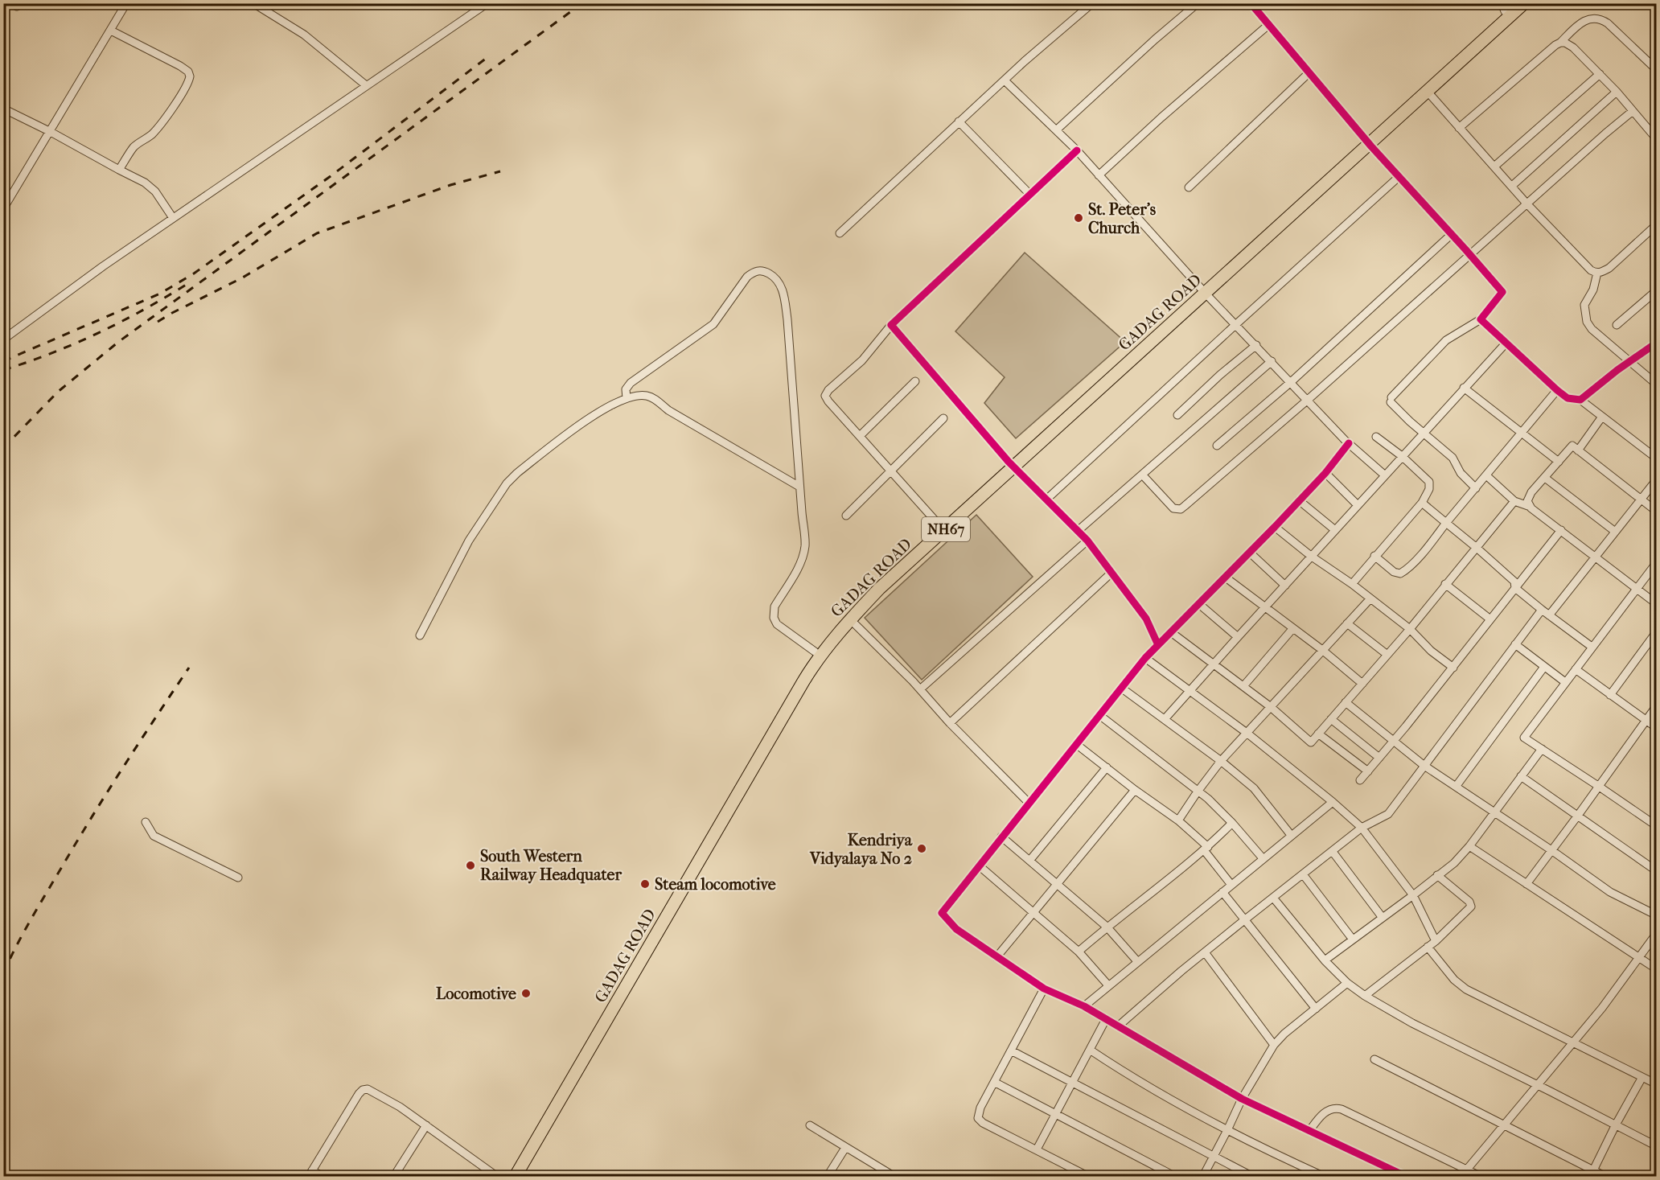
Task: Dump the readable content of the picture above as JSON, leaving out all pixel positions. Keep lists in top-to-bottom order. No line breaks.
{"streets":{"highway":["GADAG ROAD","NH67"]},"places":["St. Peter's Church","Kendriya Vidyalaya No 2","South Western Railway Headquater","Steam locomotive","Locomotive"]}
